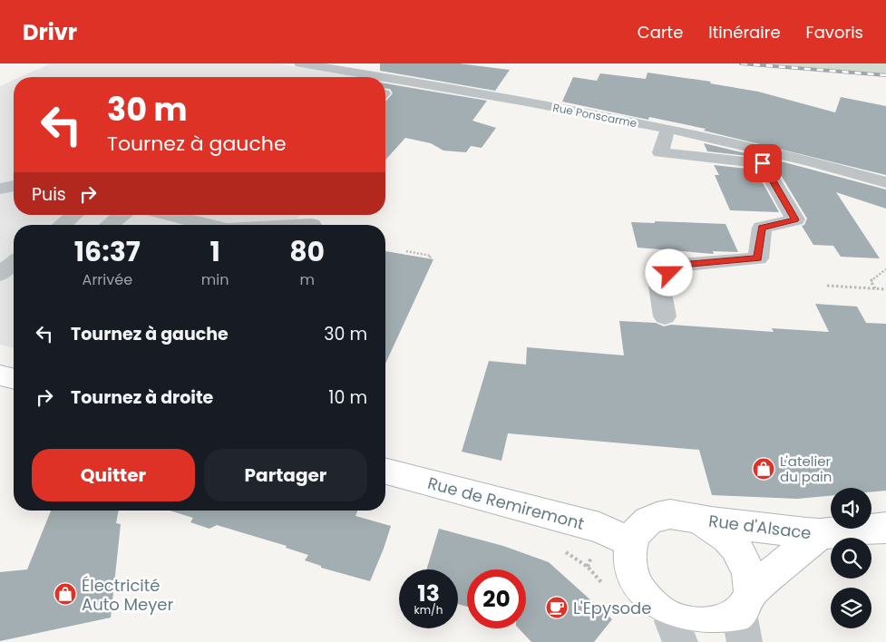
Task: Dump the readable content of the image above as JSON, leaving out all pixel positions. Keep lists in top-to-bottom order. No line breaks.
{"streets":{"main road":["Rue de Remiremont","Rue d'Alsace"],"street":["Rue Ponscarme"]},"crossings":[["Rue de Remiremont","Rue d'Alsace"]],"places":{"shop":["L'atelier du pain","Électricité Auto Meyer"],"cafe":["L'Epysode"]},"page":{"header":"Drivr","nav":["Carte","Itinéraire","Favoris"],"turn":["30 m","Tournez à gauche"],"then":"Puis","eta":["16:37","Arrivée","1","min","80","m"],"list":[{"name":"Tournez à gauche","value":"30 m"},{"name":"Tournez à droite","value":"10 m"}],"buttons":["Quitter","Partager"],"speed":"13 km/h","limit":"20"}}
